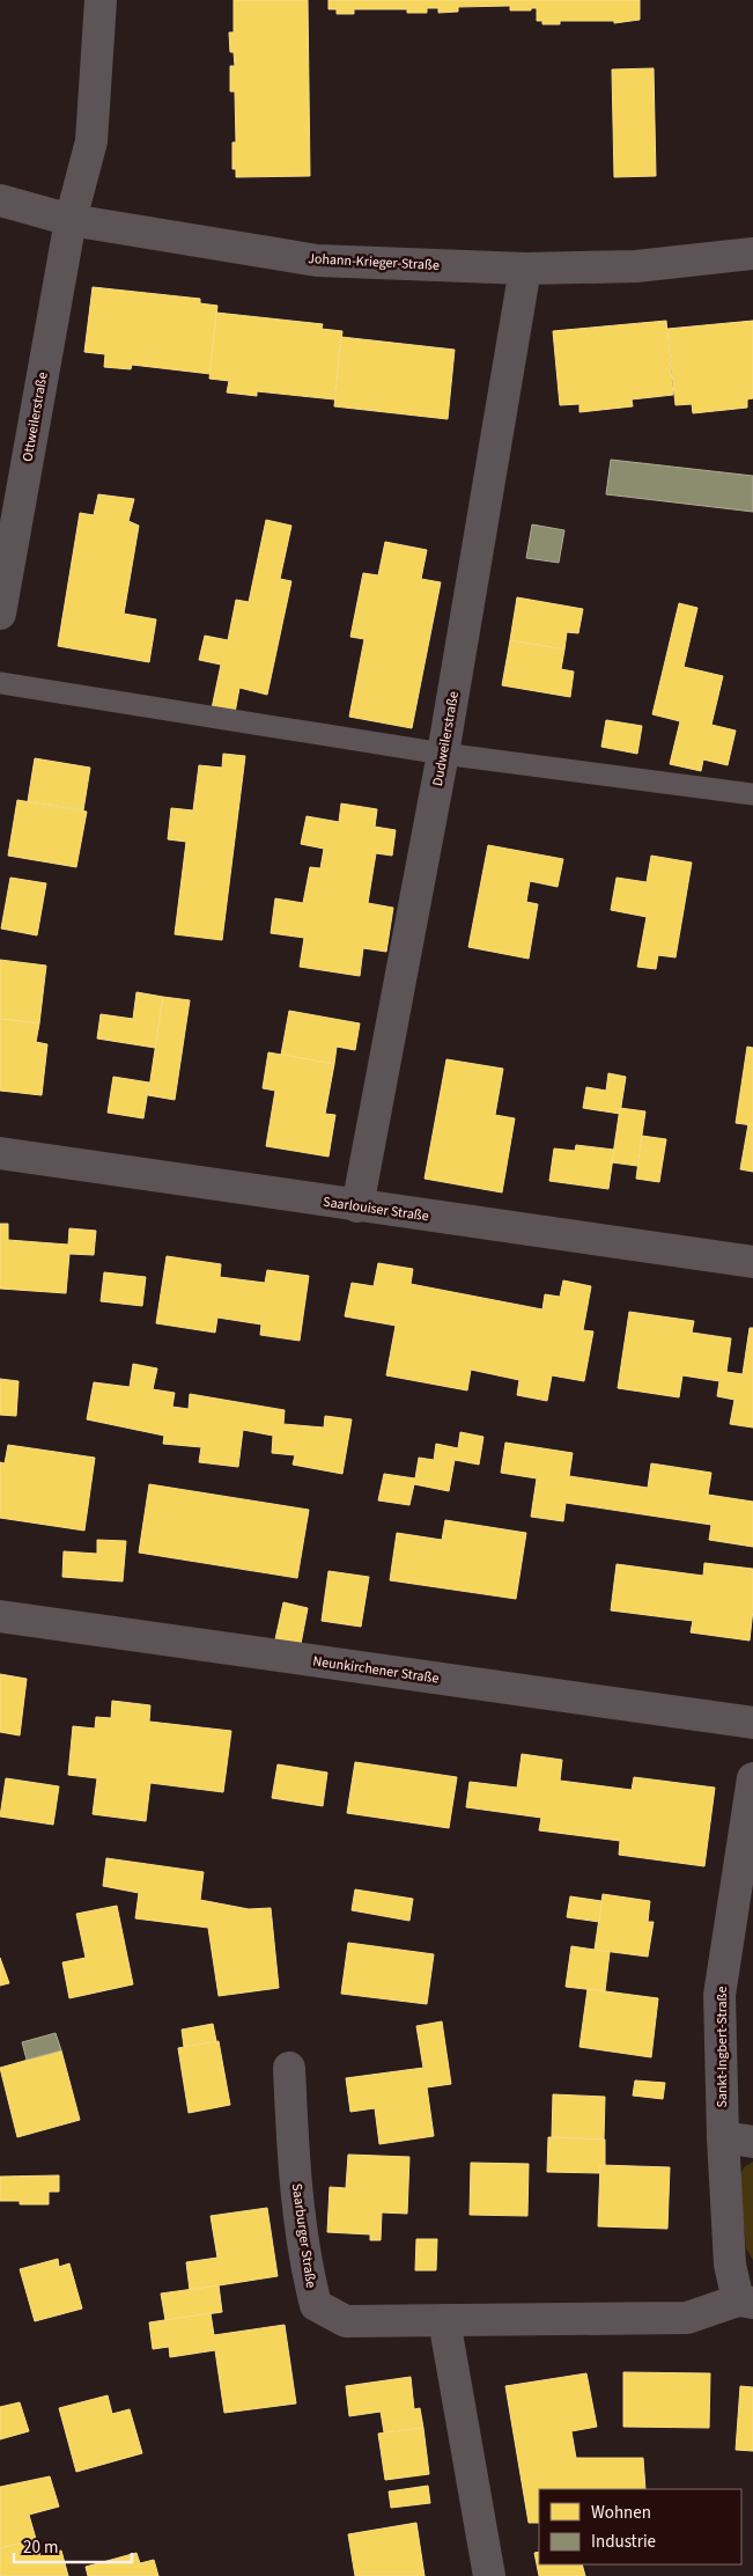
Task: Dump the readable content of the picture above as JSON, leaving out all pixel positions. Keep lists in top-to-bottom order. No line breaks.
{"streets":{"street":["Johann-Krieger-Straße","Ottweilerstraße","Dudweilerstraße","Saarlouiser Straße","Neunkirchener Straße","Sankt-Ingbert-Straße","Saarburger Straße"]},"crossings":[["Johann-Krieger-Straße","Ottweilerstraße"],["Johann-Krieger-Straße","Dudweilerstraße"],["Dudweilerstraße","Saarlouiser Straße"],["Sankt-Ingbert-Straße","Saarburger Straße"]],"legend":["Wohnen","Industrie"],"scale_bar":"20 m"}
